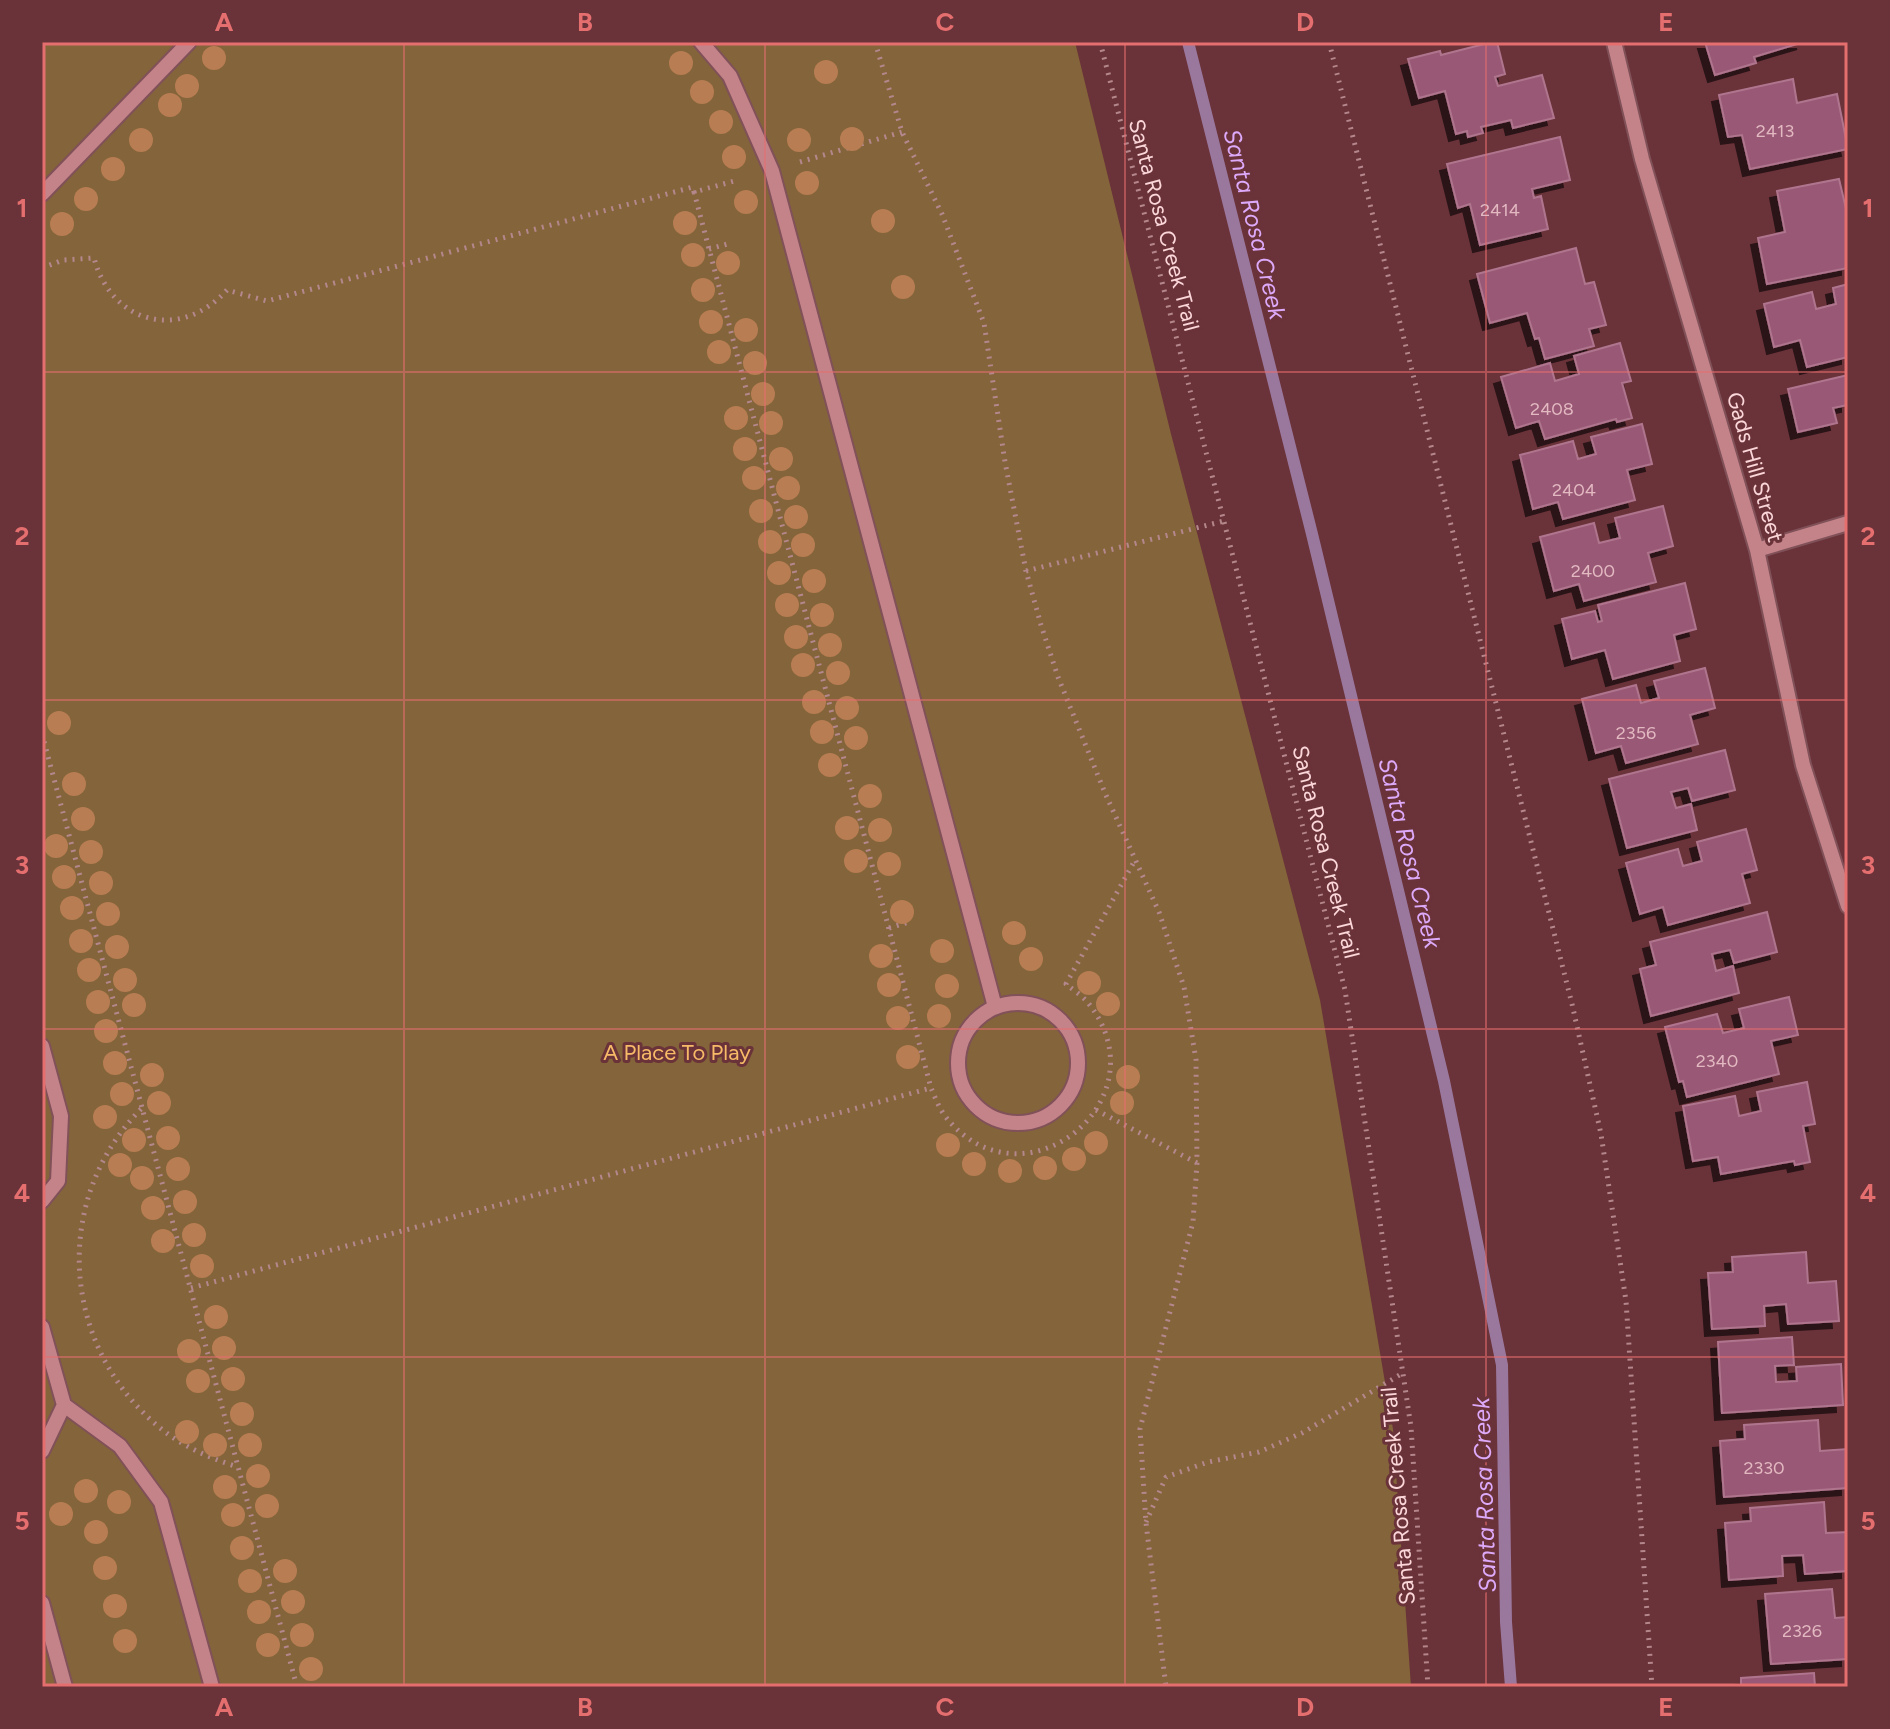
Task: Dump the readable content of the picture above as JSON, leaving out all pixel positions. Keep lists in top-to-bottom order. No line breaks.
{"streets":{"street":["Gads Hill Street"],"path":["Santa Rosa Creek Trail"]},"water":["Santa Rosa Creek"],"parks":["A Place To Play"],"house_numbers":["2413","2414","2408","2404","2400","2356","2340","2330","2326"],"grid":{"columns":["A","B","C","D","E"],"rows":["1","2","3","4","5"]}}
